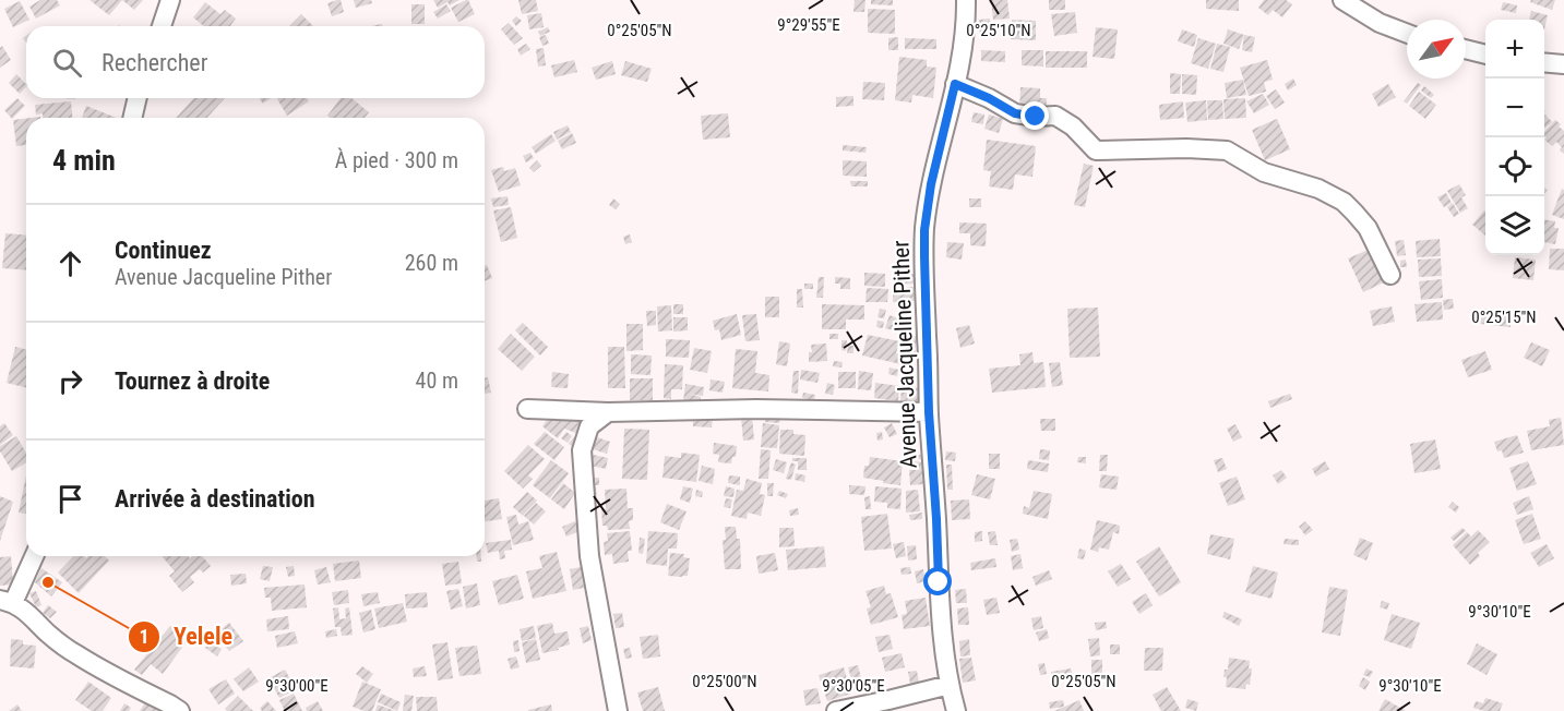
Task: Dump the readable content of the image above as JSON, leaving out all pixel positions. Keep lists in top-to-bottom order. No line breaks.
{"streets":{"street":["Avenue Jacqueline Pither"]},"places":["Yelele"],"north":"top right","page":{"map_buttons":["+","−"],"search":"Rechercher","heading":["4 min","À pied · 300 m"],"list":[["Continuez","Avenue Jacqueline Pither","260 m"],["Tournez à droite","40 m"],"Arrivée à destination"]},"coordinates":["9°29'55\"E","0°25'05\"N","0°25'10\"N","0°25'15\"N","9°30'10\"E","0°25'00\"N","9°30'00\"E","9°30'05\"E"]}
